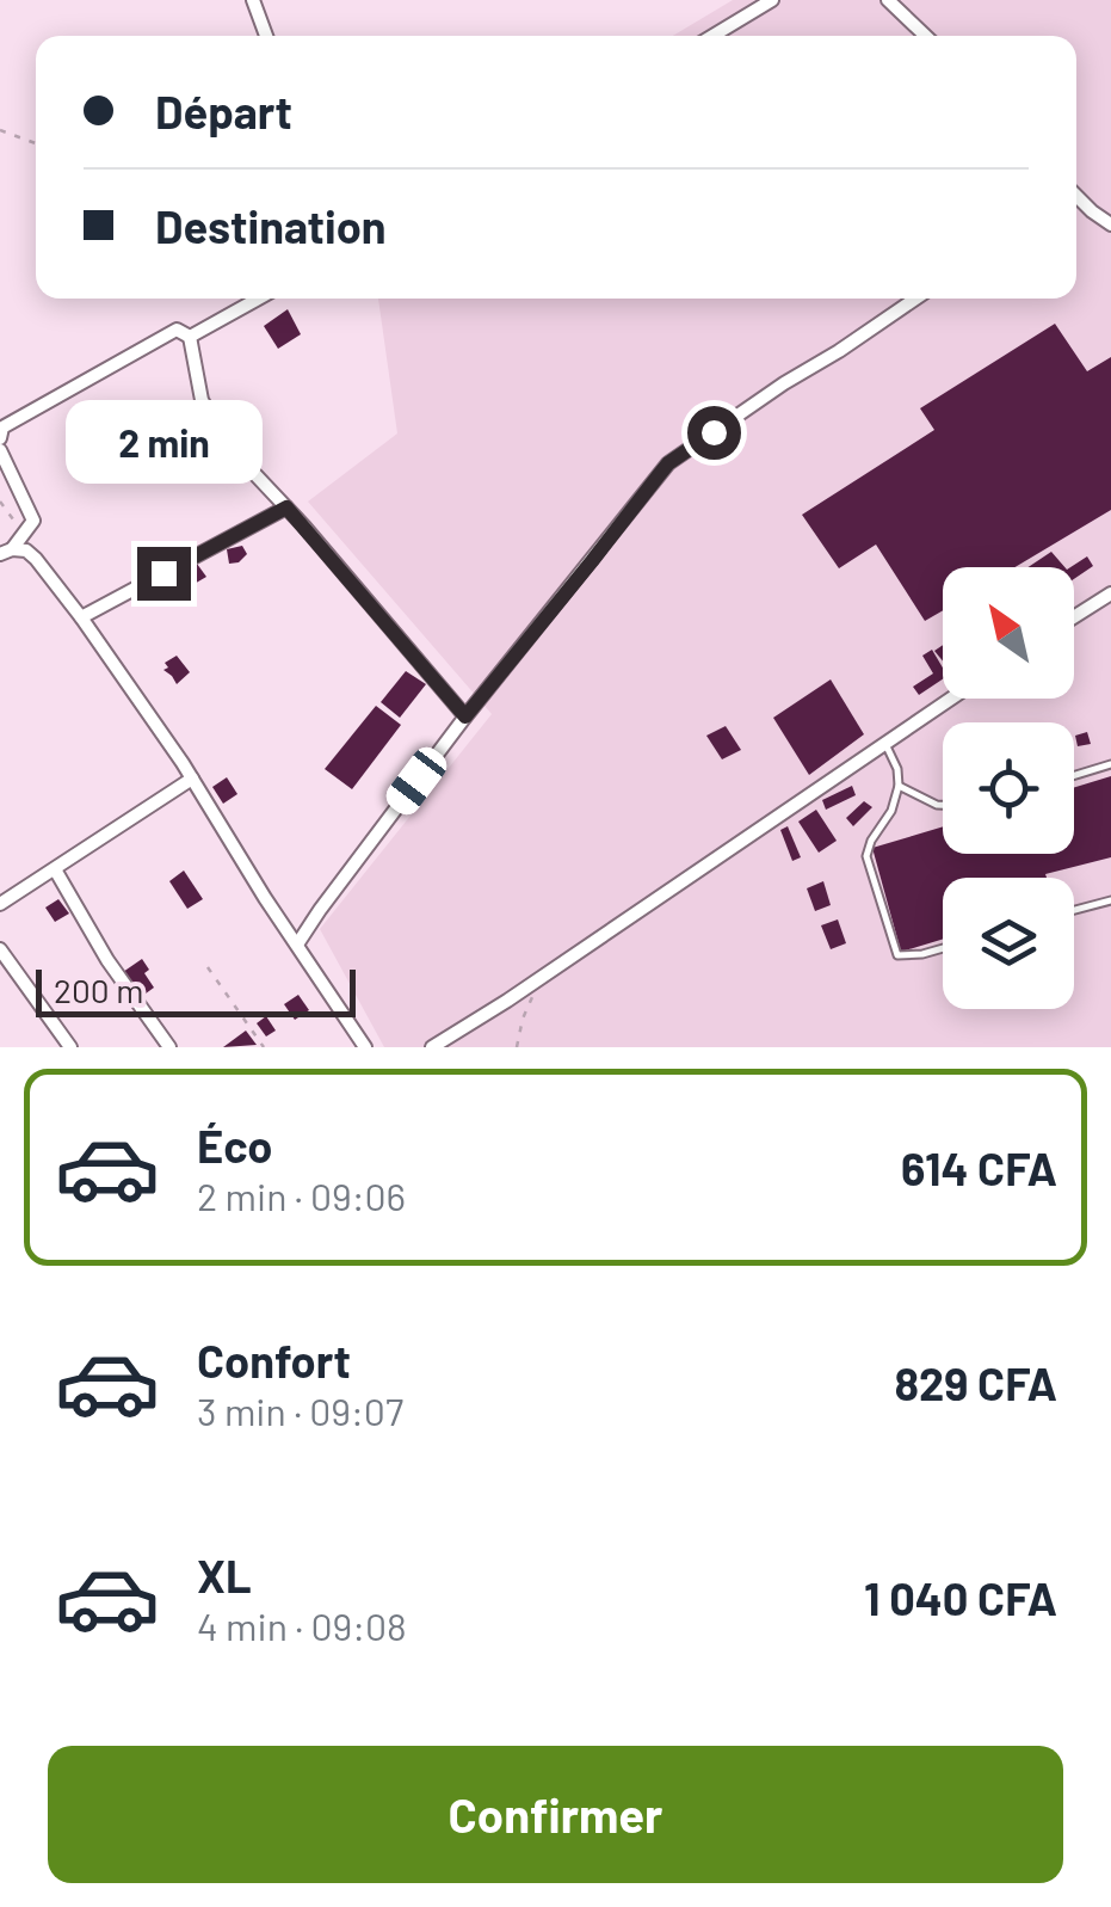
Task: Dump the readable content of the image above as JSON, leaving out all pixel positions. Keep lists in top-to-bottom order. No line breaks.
{"scale_bar":"200 m","north":"top left","page":{"banner":["Départ","Destination"],"bubble":"2 min","scale":"200 m","list":[{"name":"Éco","note":"2 min · 09:06","value":"614 CFA"},{"name":"Confort","note":"3 min · 09:07","value":"829 CFA"},{"name":"XL","note":"4 min · 09:08","value":"1 040 CFA"}],"buttons":"Confirmer"}}
